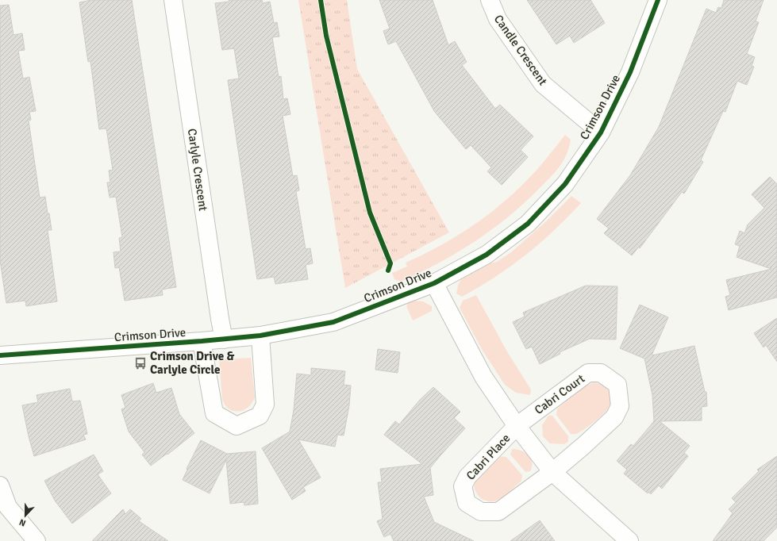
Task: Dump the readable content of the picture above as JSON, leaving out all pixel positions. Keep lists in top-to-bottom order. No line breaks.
{"streets":{"street":["Candle Crescent","Crimson Drive","Carlyle Crescent","Cabri Court","Cabri Place"]},"crossings":[["Candle Crescent","Crimson Drive"],["Crimson Drive","Carlyle Crescent"],["Cabri Court","Cabri Place"]],"places":{"bus stop":["Crimson Drive & Carlyle Circle"]},"north":"bottom"}
